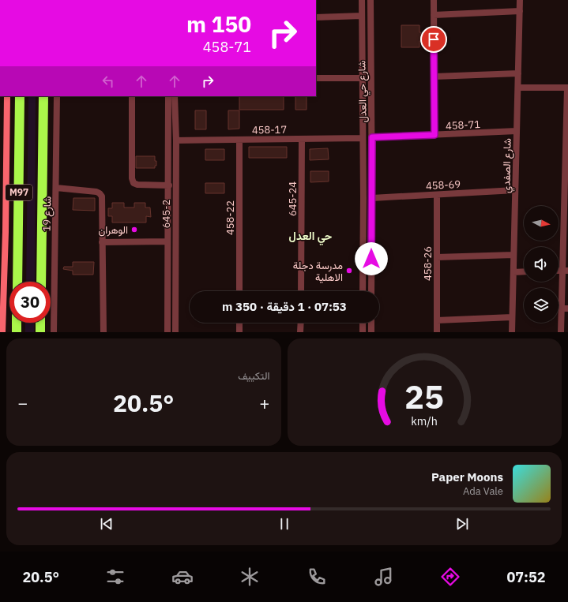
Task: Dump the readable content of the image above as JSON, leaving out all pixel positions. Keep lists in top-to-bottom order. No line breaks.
{"streets":{"highway":["M97"],"street":["شارع حي العدل","458-71","458-17","شارع الصفدي","458-69","645-24","شارع 19","645-2","458-22","458-26"]},"crossings":[["شارع حي العدل","458-71"],["شارع حي العدل","458-17"],["شارع حي العدل","458-69"],["458-71","شارع الصفدي"],["458-17","645-24"],["458-17","645-2"],["458-17","458-22"],["شارع الصفدي","458-69"],["458-69","458-26"]],"districts":["حي العدل"],"places":["الوهران","مدرسة دجلة الاهلية"],"north":"right","page":{"turn":["150 m","458-71"],"limit":"30","trip":"07:53 · 1 دقيقة · 350 m","tile":"التكييف","heat":["−","20.5°","+"],"song":["Paper Moons","Ada Vale"],"tabs":["07:52","20.5°"],"gauge":["25","km/h"]}}
